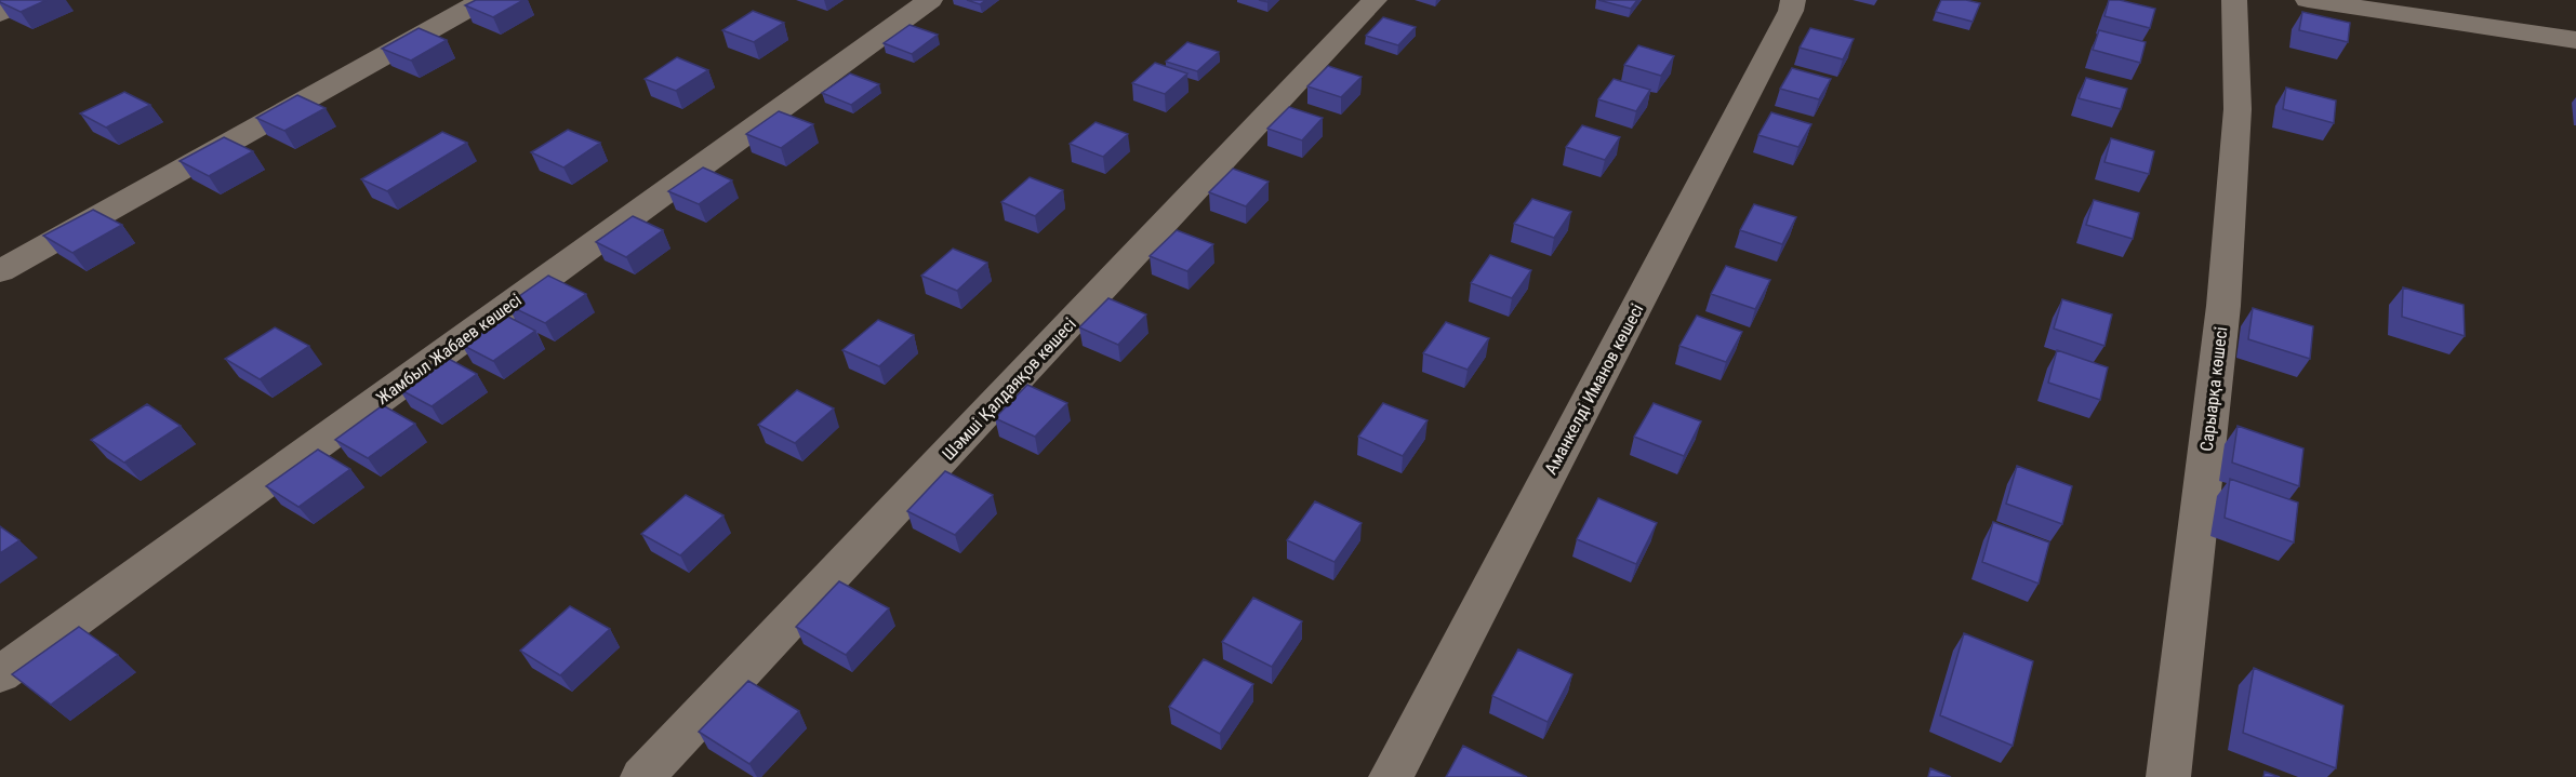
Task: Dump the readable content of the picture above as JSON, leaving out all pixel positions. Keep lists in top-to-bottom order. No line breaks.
{"streets":{"street":["Жамбыл Жабаев көшесі","Шәмші Қалдаяқов көшесі","Аманкелді Иманов көшесі","Сарыарқа көшесі"]}}
